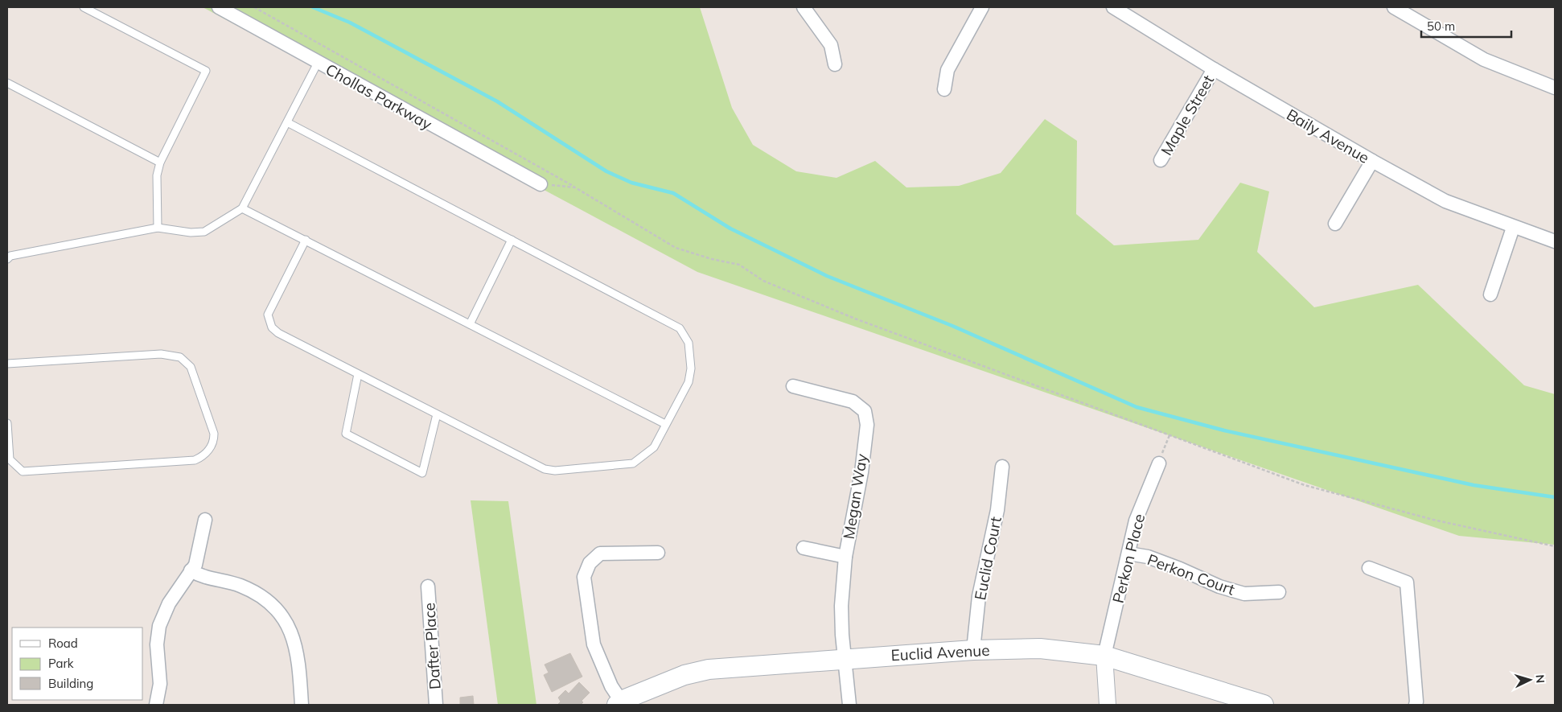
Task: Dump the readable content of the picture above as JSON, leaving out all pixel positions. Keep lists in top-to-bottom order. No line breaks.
{"streets":{"main road":["Euclid Avenue"],"street":["Chollas Parkway","Maple Street","Baily Avenue","Megan Way","Euclid Court","Perkon Place","Perkon Court","Dafter Place"]},"crossings":[["Maple Street","Baily Avenue"],["Megan Way","Euclid Avenue"],["Euclid Court","Euclid Avenue"],["Perkon Place","Perkon Court"],["Perkon Place","Euclid Avenue"]],"legend":["Road","Park","Building"],"scale_bar":"50 m","north":"right"}
